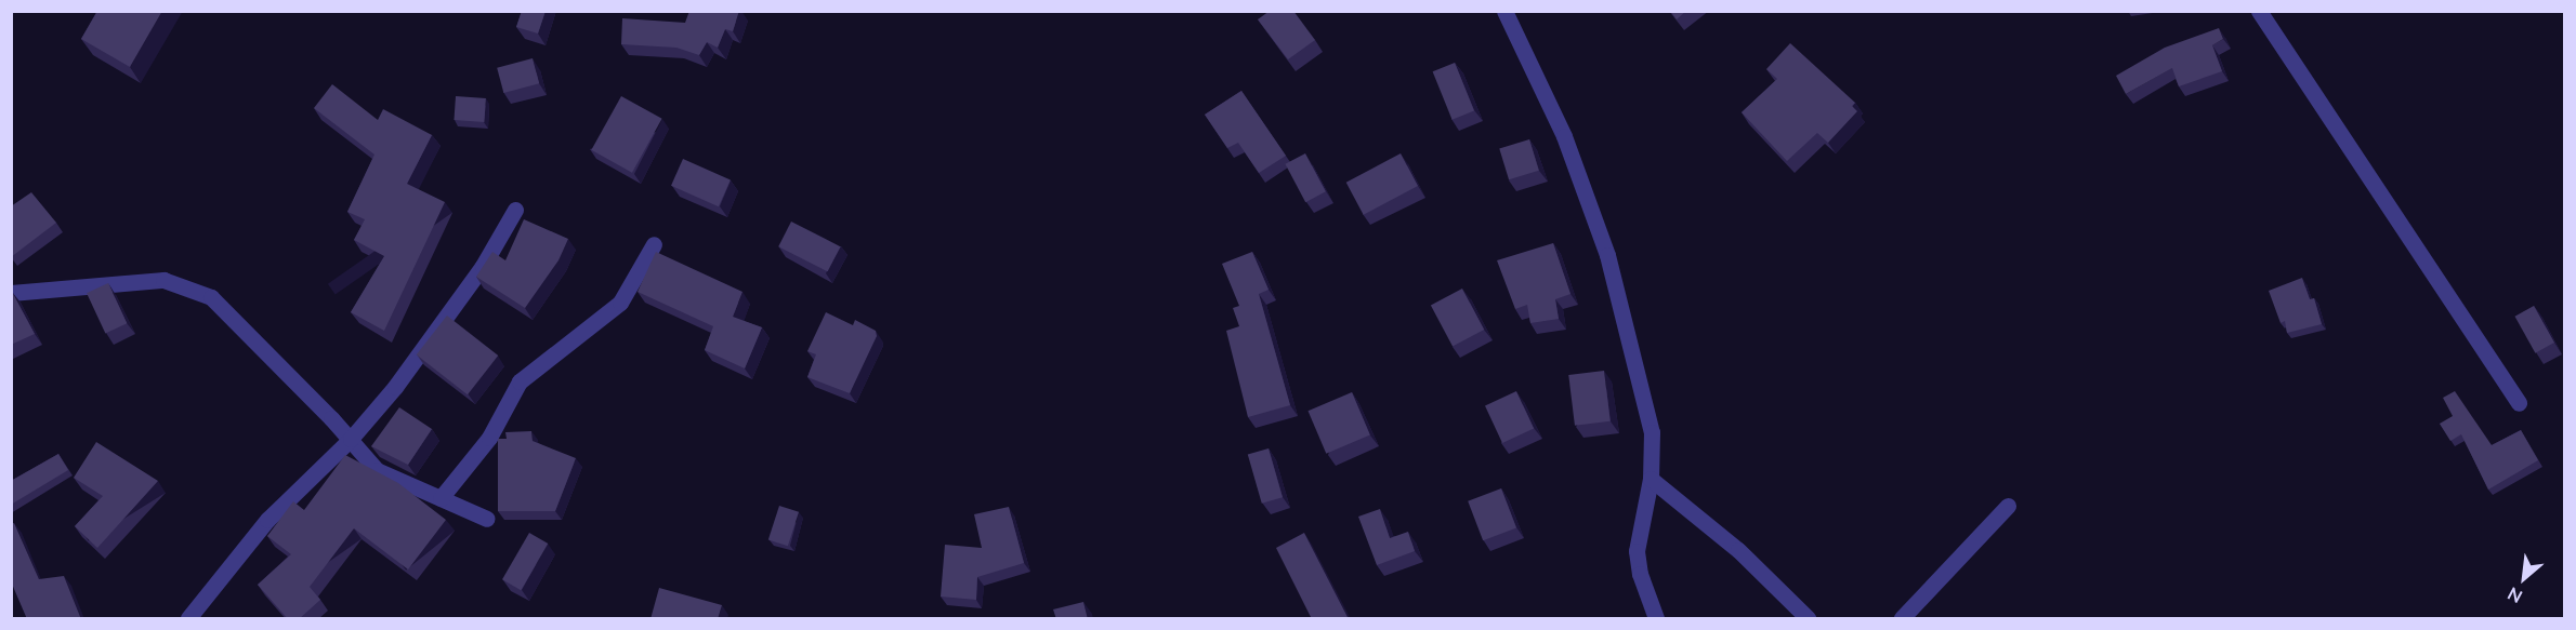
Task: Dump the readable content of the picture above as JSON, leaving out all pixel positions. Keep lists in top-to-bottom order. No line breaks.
{"north":"bottom left"}
